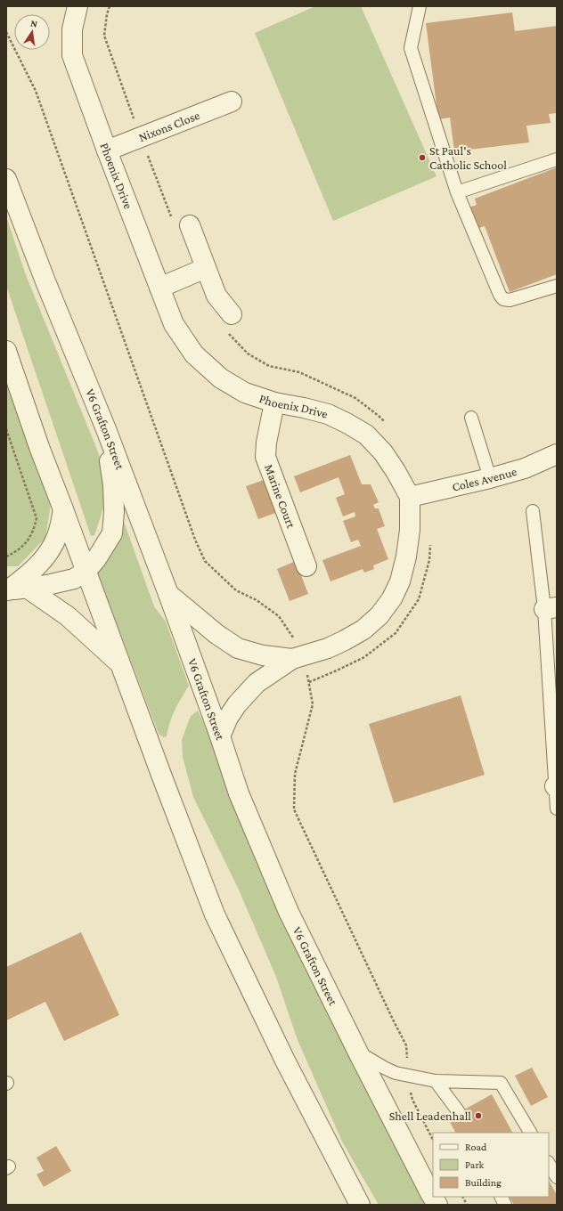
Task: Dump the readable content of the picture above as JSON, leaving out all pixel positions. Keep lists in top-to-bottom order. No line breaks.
{"streets":{"street":["Nixons Close","Phoenix Drive","V6 Grafton Street","Coles Avenue","Marine Court"]},"crossings":[["Nixons Close","Phoenix Drive"],["Phoenix Drive","V6 Grafton Street"],["Phoenix Drive","Coles Avenue"],["Phoenix Drive","Marine Court"]],"places":["St Paul's Catholic School","Shell Leadenhall"],"legend":["Road","Park","Building"],"north":"top"}
